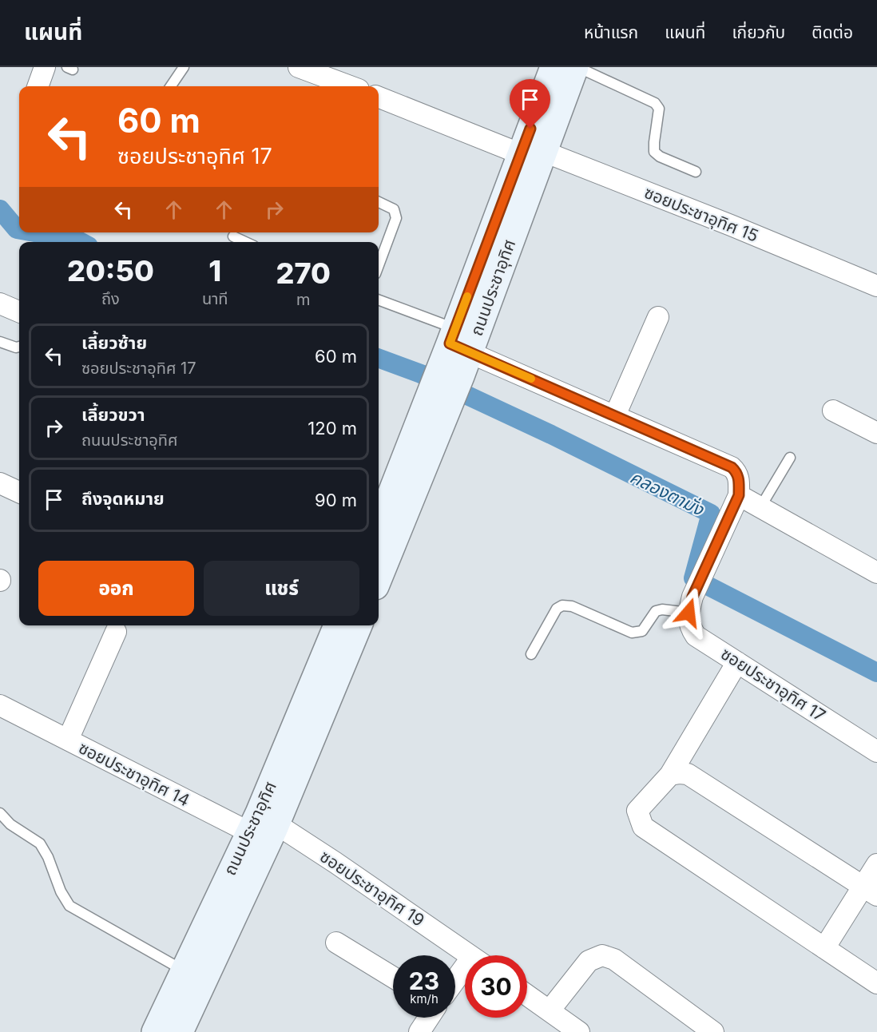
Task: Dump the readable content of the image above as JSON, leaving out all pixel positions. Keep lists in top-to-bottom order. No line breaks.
{"streets":{"main road":["ถนนประชาอุทิศ"],"street":["ซอยประชาอุทิศ 15","ซอยประชาอุทิศ 17","ซอยประชาอุทิศ 14","ซอยประชาอุทิศ 19"]},"crossings":[["ซอยประชาอุทิศ 15","ถนนประชาอุทิศ"],["ถนนประชาอุทิศ","ซอยประชาอุทิศ 14"],["ถนนประชาอุทิศ","ซอยประชาอุทิศ 19"],["ซอยประชาอุทิศ 14","ซอยประชาอุทิศ 19"]],"water":["คลองตามั่ง"],"page":{"header":"แผนที่","nav":["หน้าแรก","แผนที่","เกี่ยวกับ","ติดต่อ"],"turn":["60 m","ซอยประชาอุทิศ 17"],"eta":["20:50","ถึง","1","นาที","270","m"],"list":[{"name":"เลี้ยวซ้าย","note":"ซอยประชาอุทิศ 17","value":"60 m"},{"name":"เลี้ยวขวา","note":"ถนนประชาอุทิศ","value":"120 m"},{"name":"ถึงจุดหมาย","value":"90 m"}],"buttons":["ออก","แชร์"],"speed":"23 km/h","limit":"30"}}
